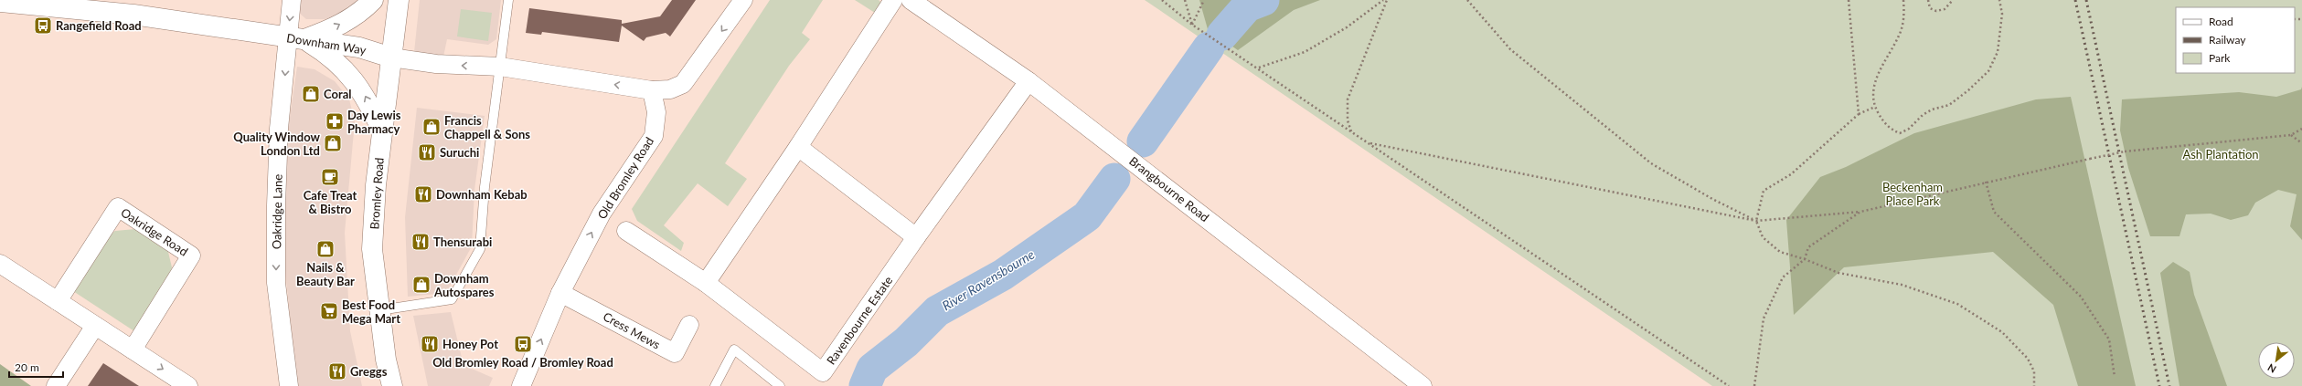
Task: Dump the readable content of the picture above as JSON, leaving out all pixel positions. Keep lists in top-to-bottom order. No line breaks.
{"streets":{"street":["Downham Way","Old Bromley Road","Brangbourne Road","Bromley Road","Oakridge Lane","Oakridge Road","Ravenbourne Estate","Cress Mews"]},"crossings":[["Downham Way","Old Bromley Road"],["Downham Way","Bromley Road"],["Downham Way","Oakridge Lane"],["Old Bromley Road","Cress Mews"],["Brangbourne Road","Ravenbourne Estate"]],"one_way":["Downham Way","Oakridge Lane"],"water":["River Ravensbourne"],"parks":["Ash Plantation","Beckenham Place Park"],"places":{"bus stop":["Rangefield Road","Old Bromley Road / Bromley Road"],"shop":["Coral","Francis Chappell & Sons","Quality Window London Ltd","Nails & Beauty Bar","Downham Autospares"],"pharmacy":["Day Lewis Pharmacy"],"restaurant":["Suruchi","Downham Kebab","Thensurabi","Honey Pot","Greggs"],"cafe":["Cafe Treat & Bistro"],"supermarket":["Best Food Mega Mart"]},"legend":["Road","Railway","Park"],"scale_bar":"20 m","north":"bottom left"}
